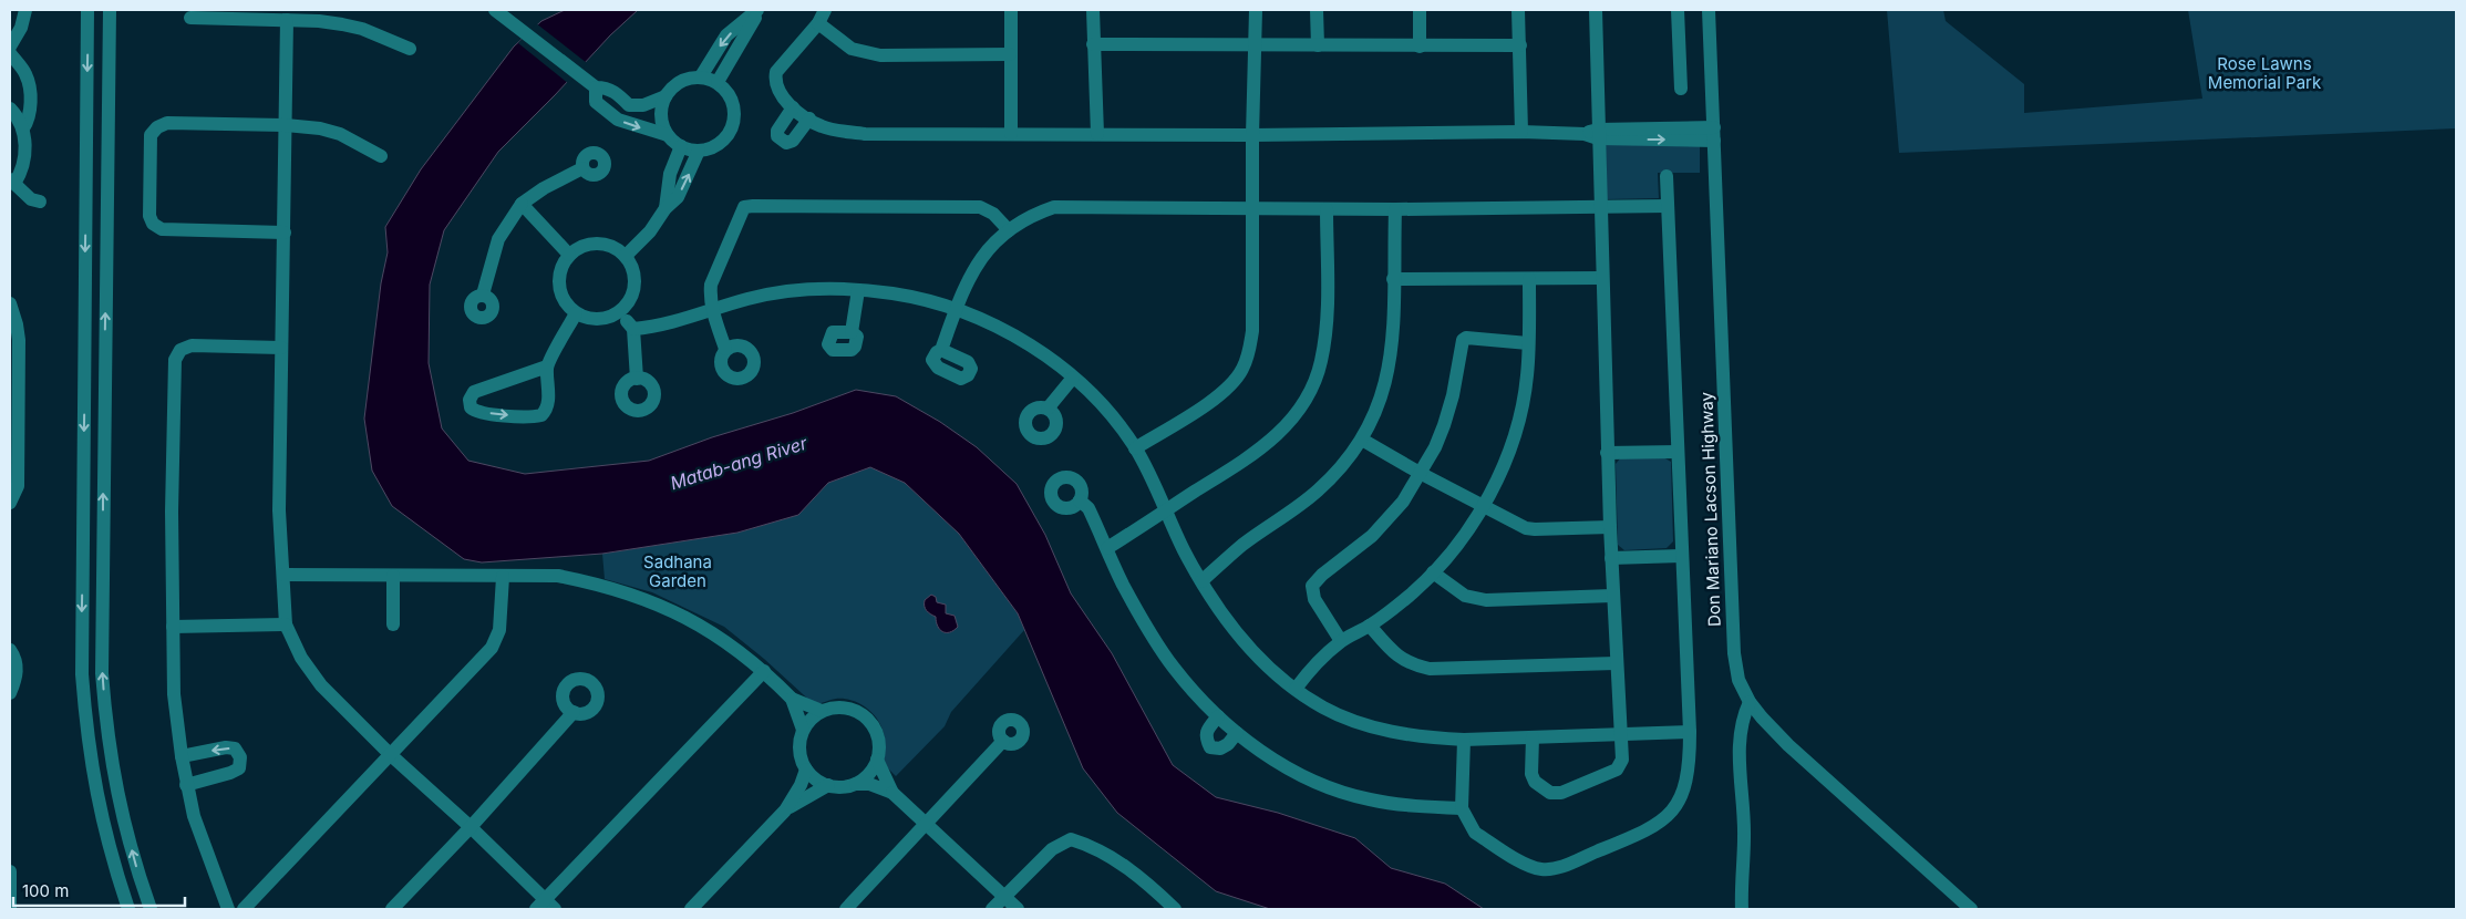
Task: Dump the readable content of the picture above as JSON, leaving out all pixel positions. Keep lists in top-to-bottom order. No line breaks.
{"streets":{"street":["Don Mariano Lacson Highway"]},"water":["Matab-ang River"],"parks":["Rose Lawns Memorial Park","Sadhana Garden"],"scale_bar":"100 m"}
